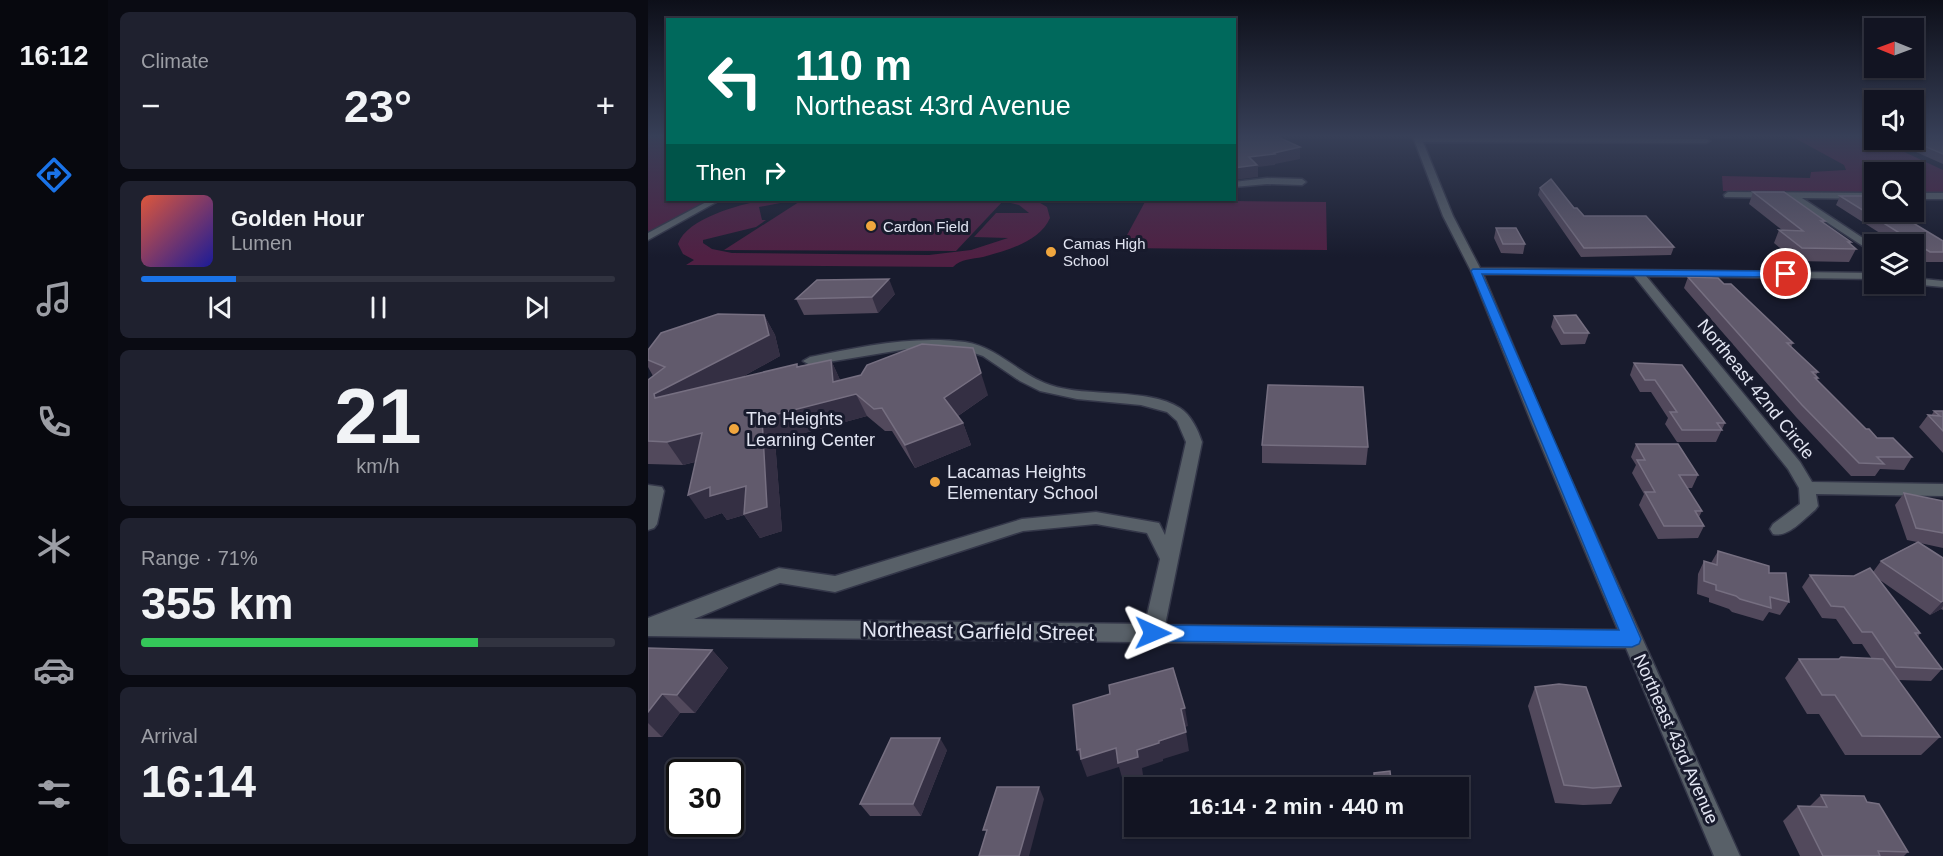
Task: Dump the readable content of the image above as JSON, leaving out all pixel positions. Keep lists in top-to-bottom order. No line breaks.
{"streets":{"street":["Northeast 42nd Circle","Northeast Garfield Street","Northeast 43rd Avenue"]},"crossings":[["Northeast Garfield Street","Northeast 43rd Avenue"]],"places":["Cardon Field","Camas High School","The Heights Learning Center","Lacamas Heights Elementary School"],"north":"left","page":{"tabs":"16:12","tile":["Climate",["21","km/h"],["Range · 71%","355 km"],["Arrival","16:14"]],"turn":["110 m","Northeast 43rd Avenue"],"heat":["−","23°","+"],"then":"Then","song":["Golden Hour","Lumen"],"limit":"30","trip":"16:14 · 2 min · 440 m"}}
